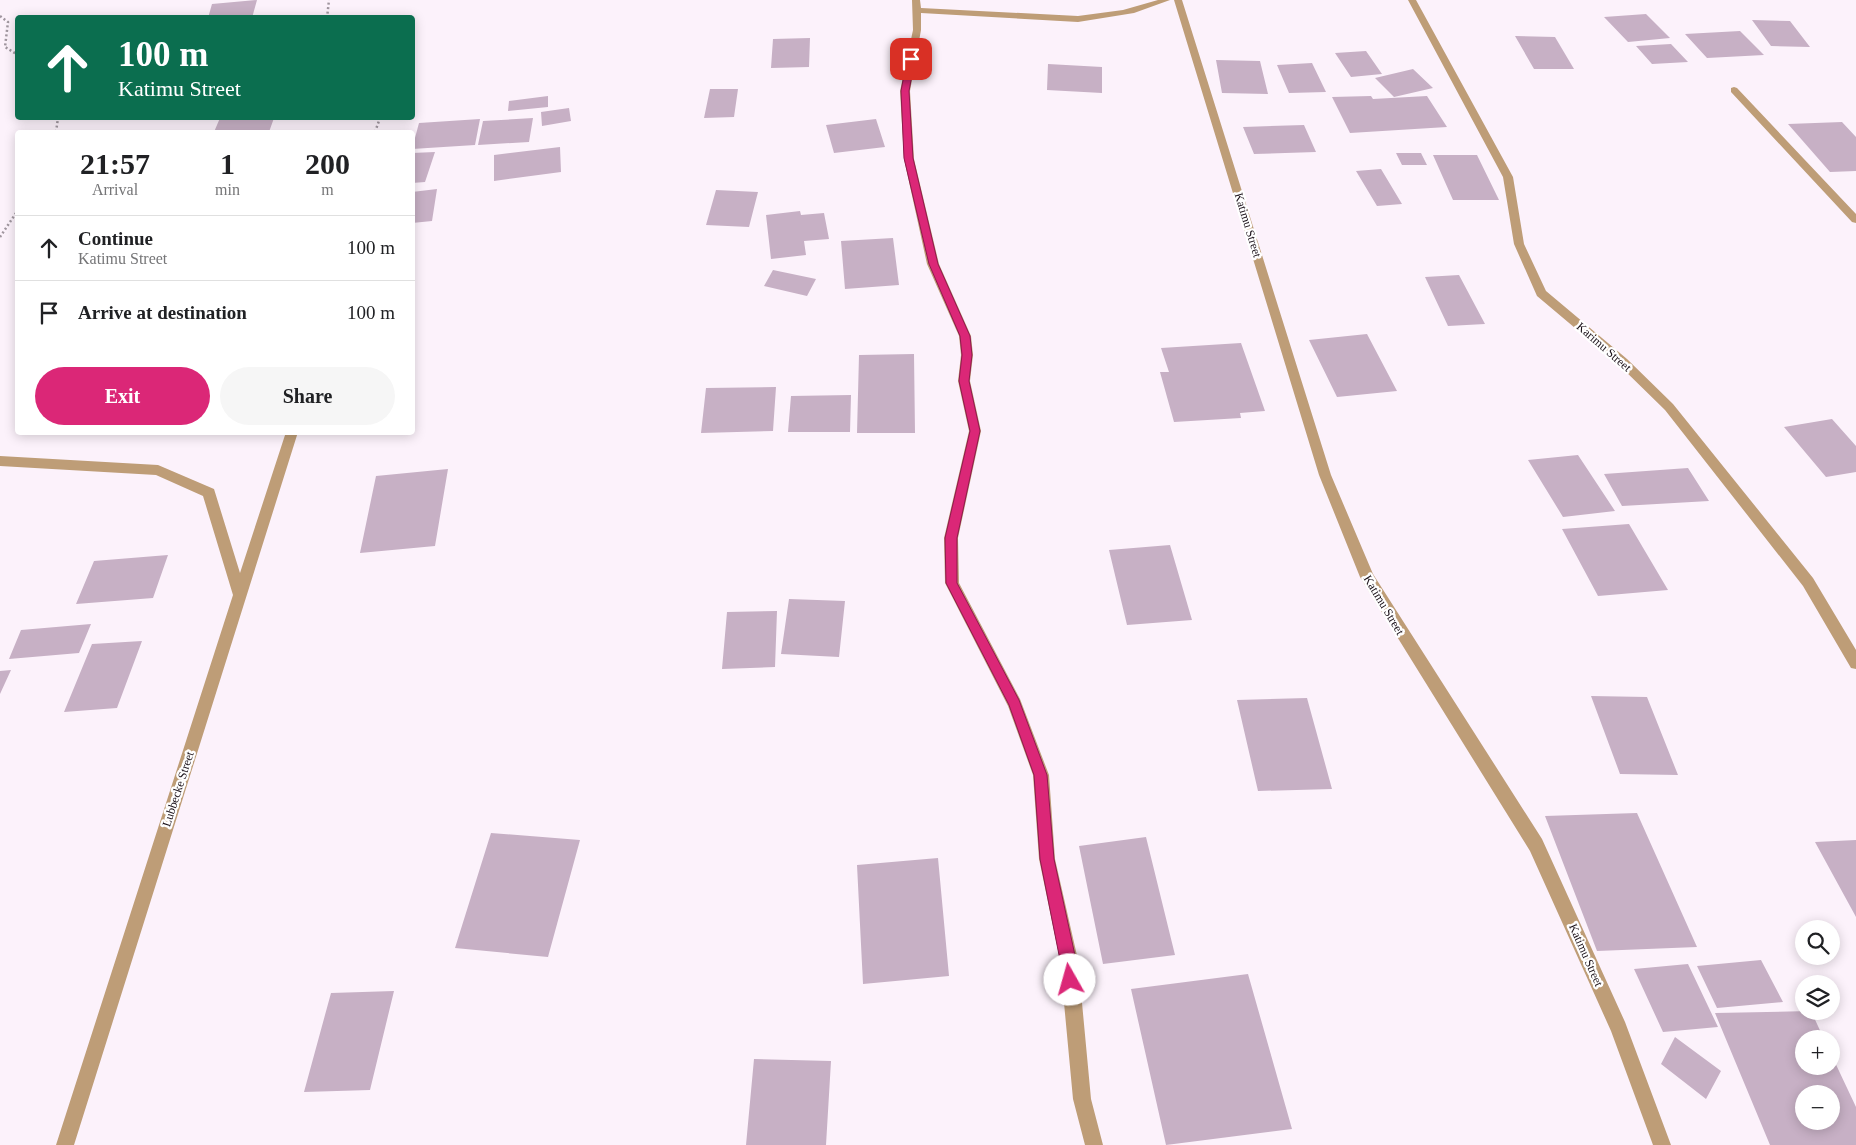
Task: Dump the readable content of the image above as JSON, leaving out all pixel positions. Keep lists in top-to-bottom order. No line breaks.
{"streets":{"street":["Katimu Street","Karimu Street","Lubbecke Street"]},"page":{"turn":["100 m","Katimu Street"],"eta":["21:57","Arrival","1","min","200","m"],"list":[{"name":"Continue","note":"Katimu Street","value":"100 m"},{"name":"Arrive at destination","value":"100 m"}],"buttons":["Exit","Share"],"map_buttons":["+","−"]}}
